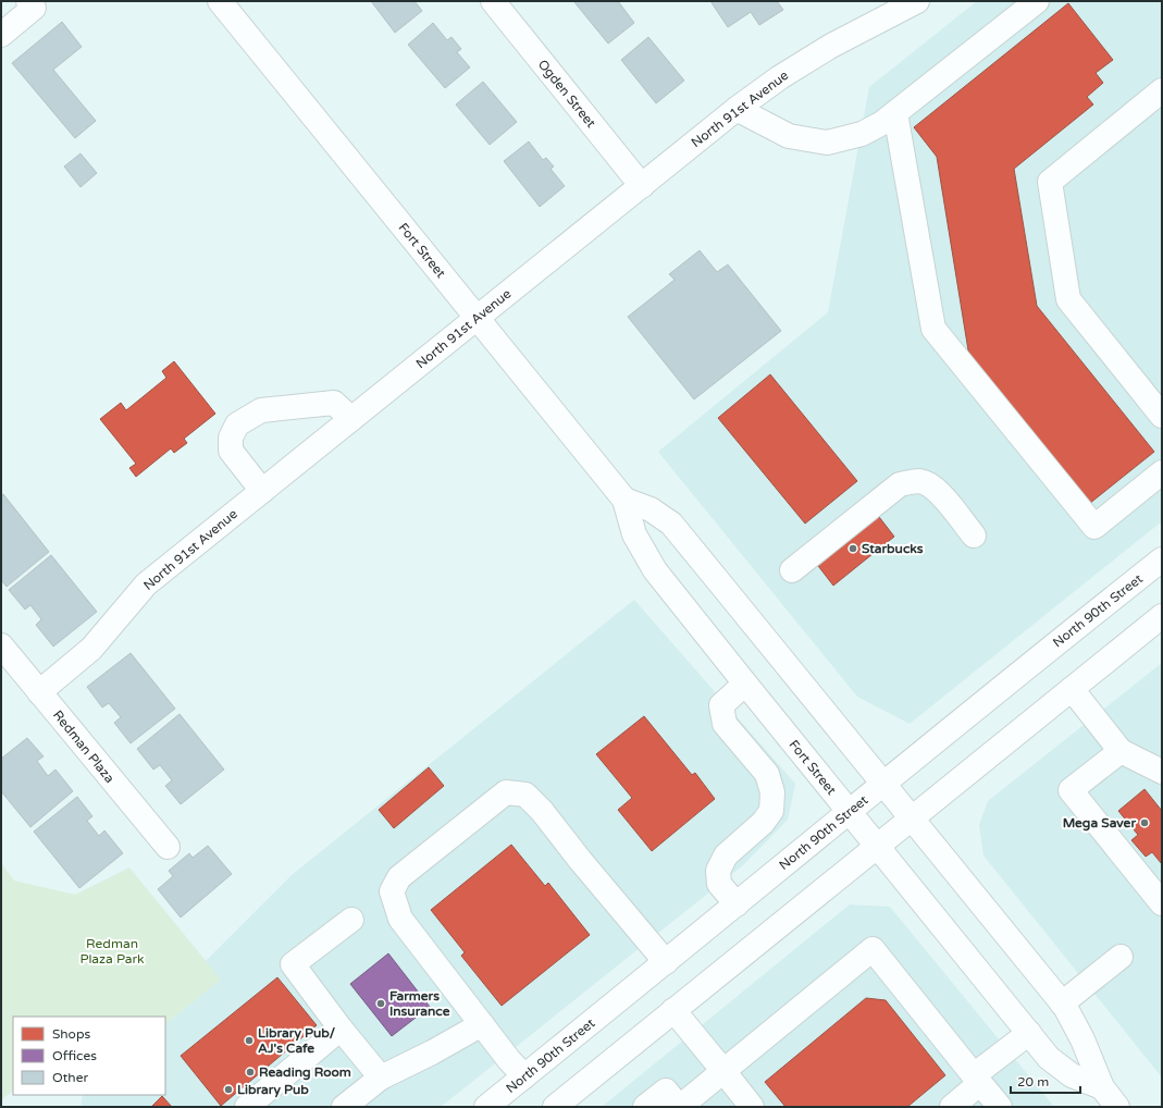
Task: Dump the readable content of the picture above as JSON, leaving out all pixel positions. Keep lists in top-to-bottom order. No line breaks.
{"streets":{"main road":["Ogden Street","North 91st Avenue","Fort Street","North 90th Street","Redman Plaza"]},"crossings":[["Ogden Street","North 91st Avenue"],["North 91st Avenue","Fort Street"],["North 91st Avenue","Redman Plaza"],["Fort Street","North 90th Street"]],"parks":["Redman Plaza Park"],"places":["Starbucks","Mega Saver","Farmers Insurance","Library Pub/ AJ's Cafe","Reading Room","Library Pub"],"legend":["Shops","Offices","Other"],"scale_bar":"20 m"}
